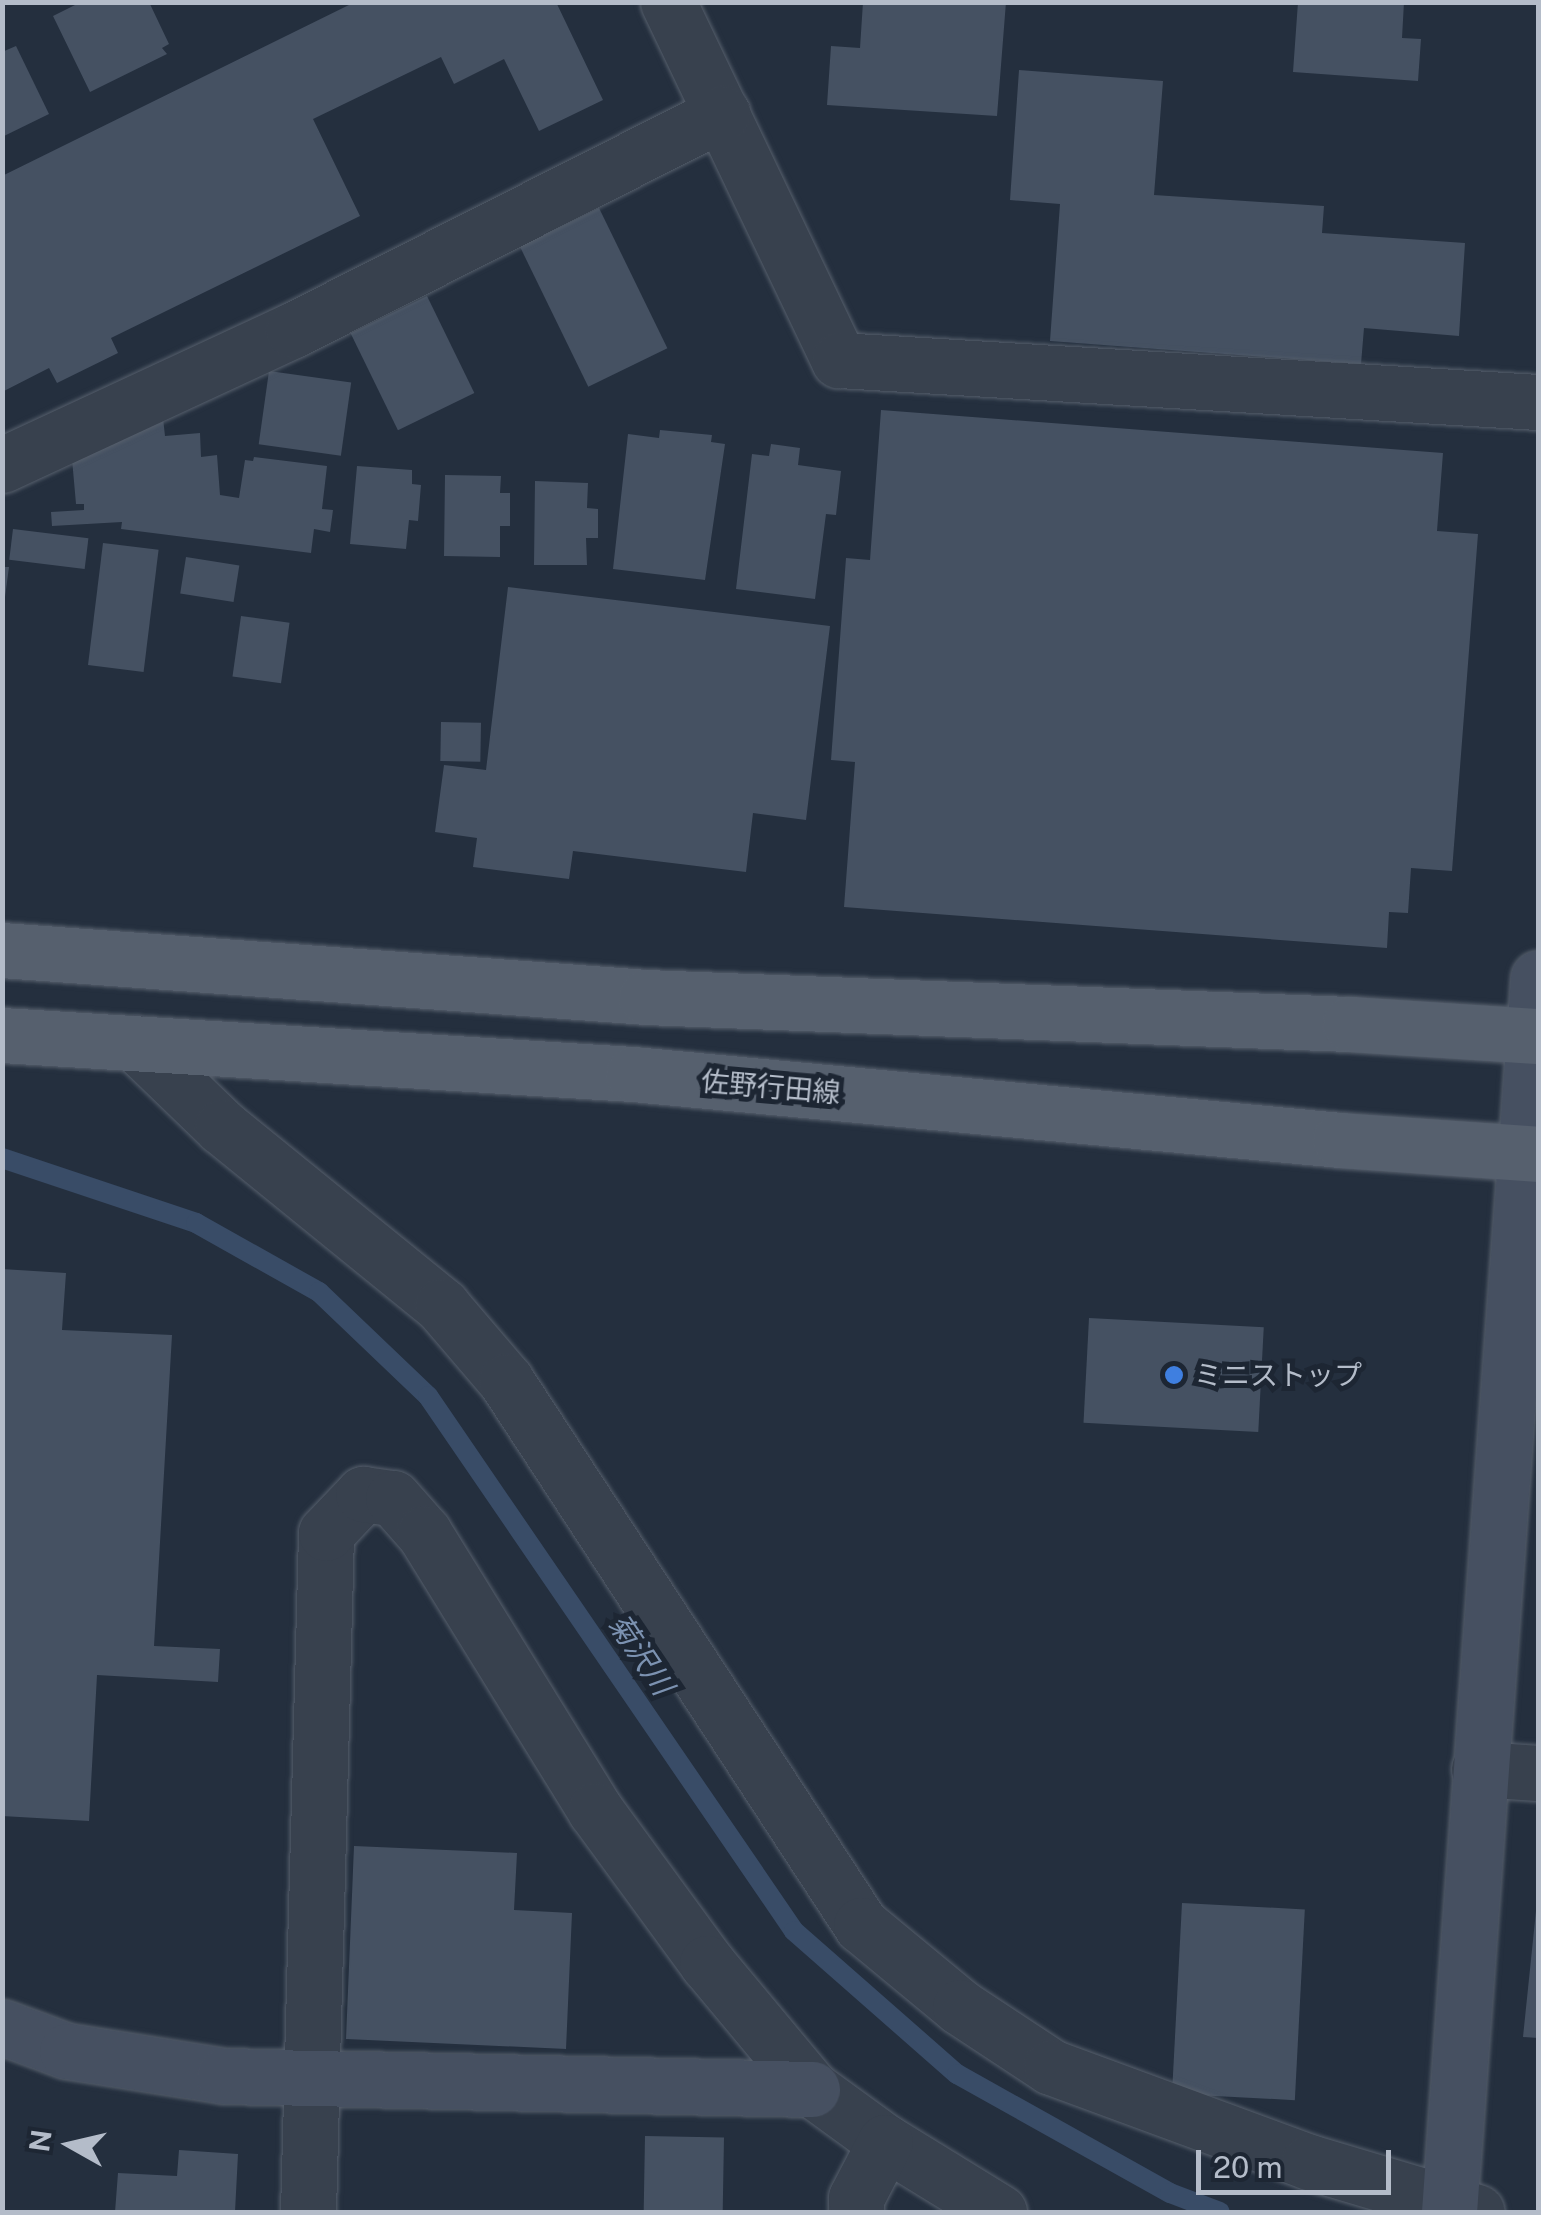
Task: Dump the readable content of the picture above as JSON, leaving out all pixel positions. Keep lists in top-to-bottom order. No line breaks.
{"streets":{"main road":["佐野行田線"]},"water":["菊沢川"],"places":["ミニストップ"],"scale_bar":"20 m","north":"left"}
